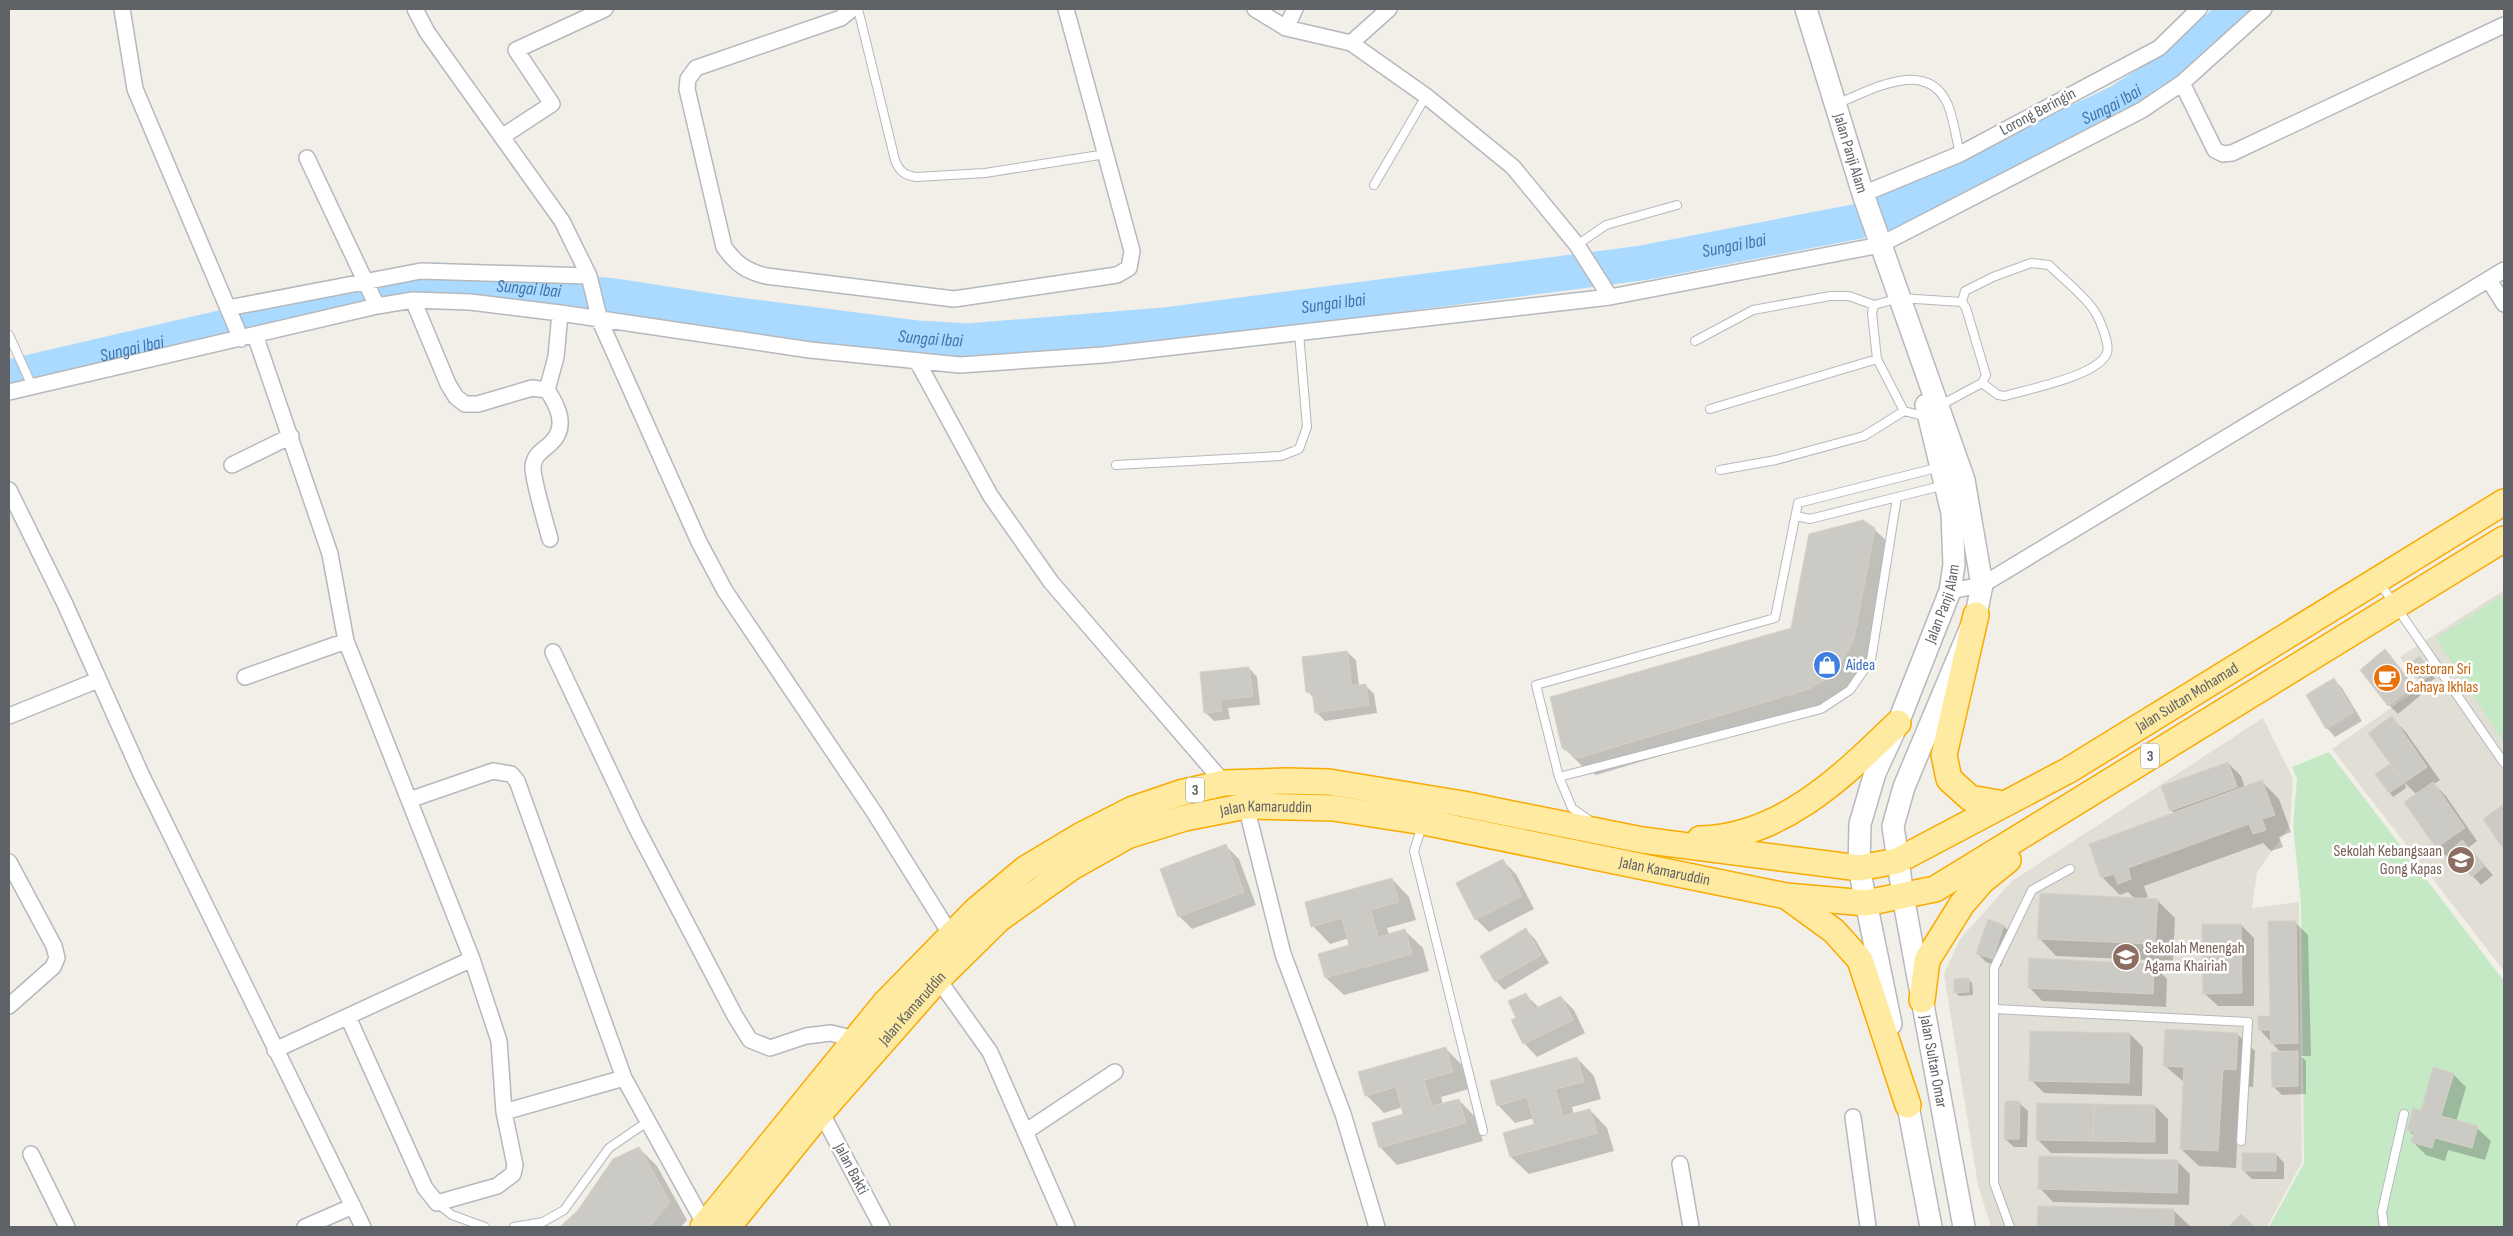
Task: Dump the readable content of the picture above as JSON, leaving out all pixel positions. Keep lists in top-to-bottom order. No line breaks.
{"streets":{"highway":["Jalan Sultan Mohamad","3","Jalan Kamaruddin"],"main road":["Jalan Panji Alam","Jalan Sultan Omar"],"street":["Lorong Beringin","Jalan Bakti"]},"crossings":[["Lorong Beringin","Jalan Panji Alam"],["Jalan Panji Alam","Jalan Sultan Mohamad"],["Jalan Panji Alam","Jalan Kamaruddin"],["Jalan Panji Alam","Jalan Sultan Omar"],["Jalan Sultan Mohamad","Jalan Kamaruddin"],["Jalan Sultan Mohamad","Jalan Sultan Omar"],["Jalan Kamaruddin","Jalan Sultan Omar"],["Jalan Kamaruddin","Jalan Bakti"]],"water":["Sungai Ibai"],"places":{"shop":["Aidea"],"cafe":["Restoran Sri Cahaya Ikhlas"],"school or university":["Sekolah Kebangsaan Gong Kapas","Sekolah Menengah Agama Khairiah"]}}
